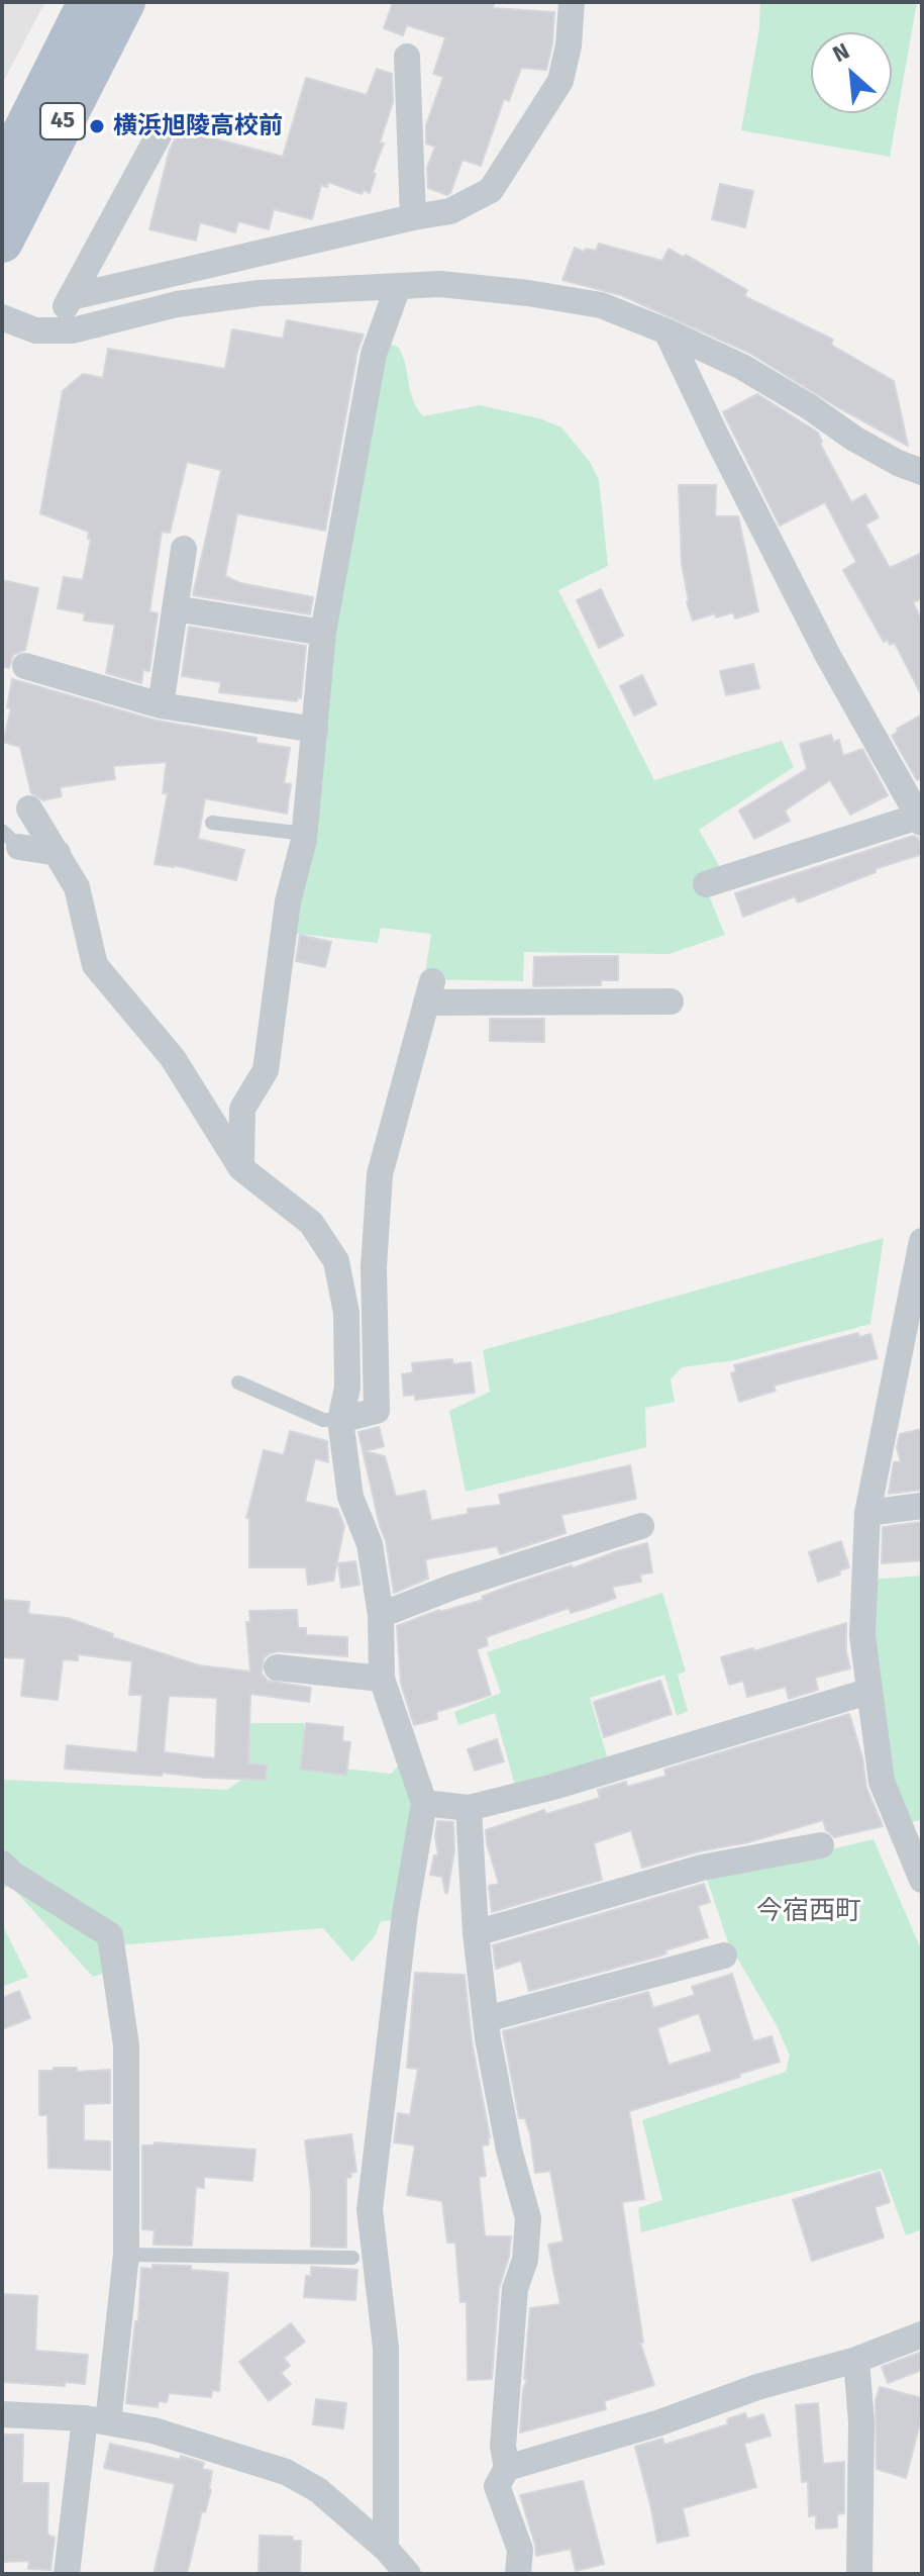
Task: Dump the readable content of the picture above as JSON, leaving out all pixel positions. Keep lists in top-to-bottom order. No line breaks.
{"streets":{"main road":["45"]},"districts":["今宿西町"],"places":["横浜旭陵高校前"],"north":"top left"}
